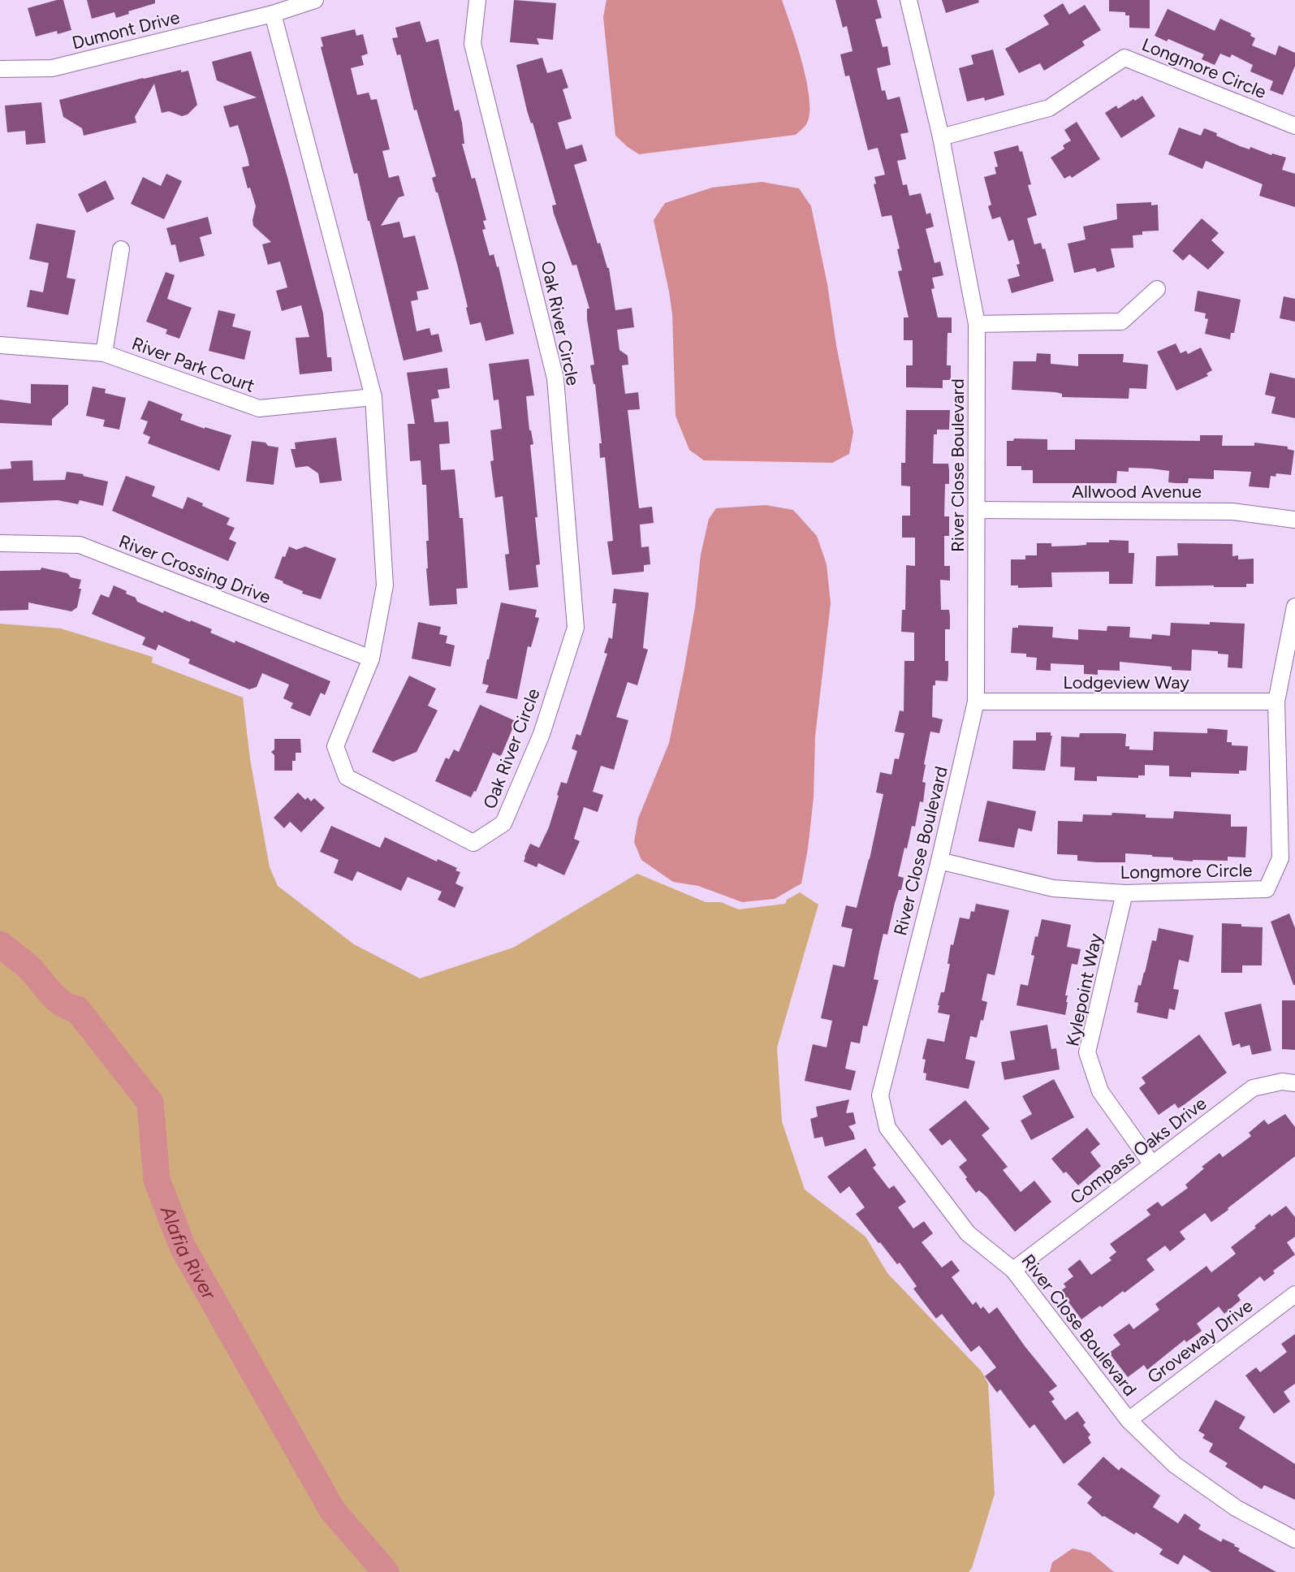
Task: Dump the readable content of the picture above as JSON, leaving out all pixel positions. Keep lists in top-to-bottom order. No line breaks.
{"streets":{"street":["Dumont Drive","Longmore Circle","Oak River Circle","River Park Court","River Close Boulevard","Allwood Avenue","River Crossing Drive","Lodgeview Way","Kylepoint Way","Compass Oaks Drive","Groveway Drive"]},"crossings":[["Dumont Drive","Oak River Circle"],["Longmore Circle","River Close Boulevard"],["Longmore Circle","Lodgeview Way"],["Longmore Circle","Kylepoint Way"],["Oak River Circle","River Park Court"],["Oak River Circle","River Crossing Drive"],["River Close Boulevard","Allwood Avenue"],["River Close Boulevard","Lodgeview Way"],["River Close Boulevard","Compass Oaks Drive"],["River Close Boulevard","Groveway Drive"],["Kylepoint Way","Compass Oaks Drive"]],"water":["Alafia River"]}
